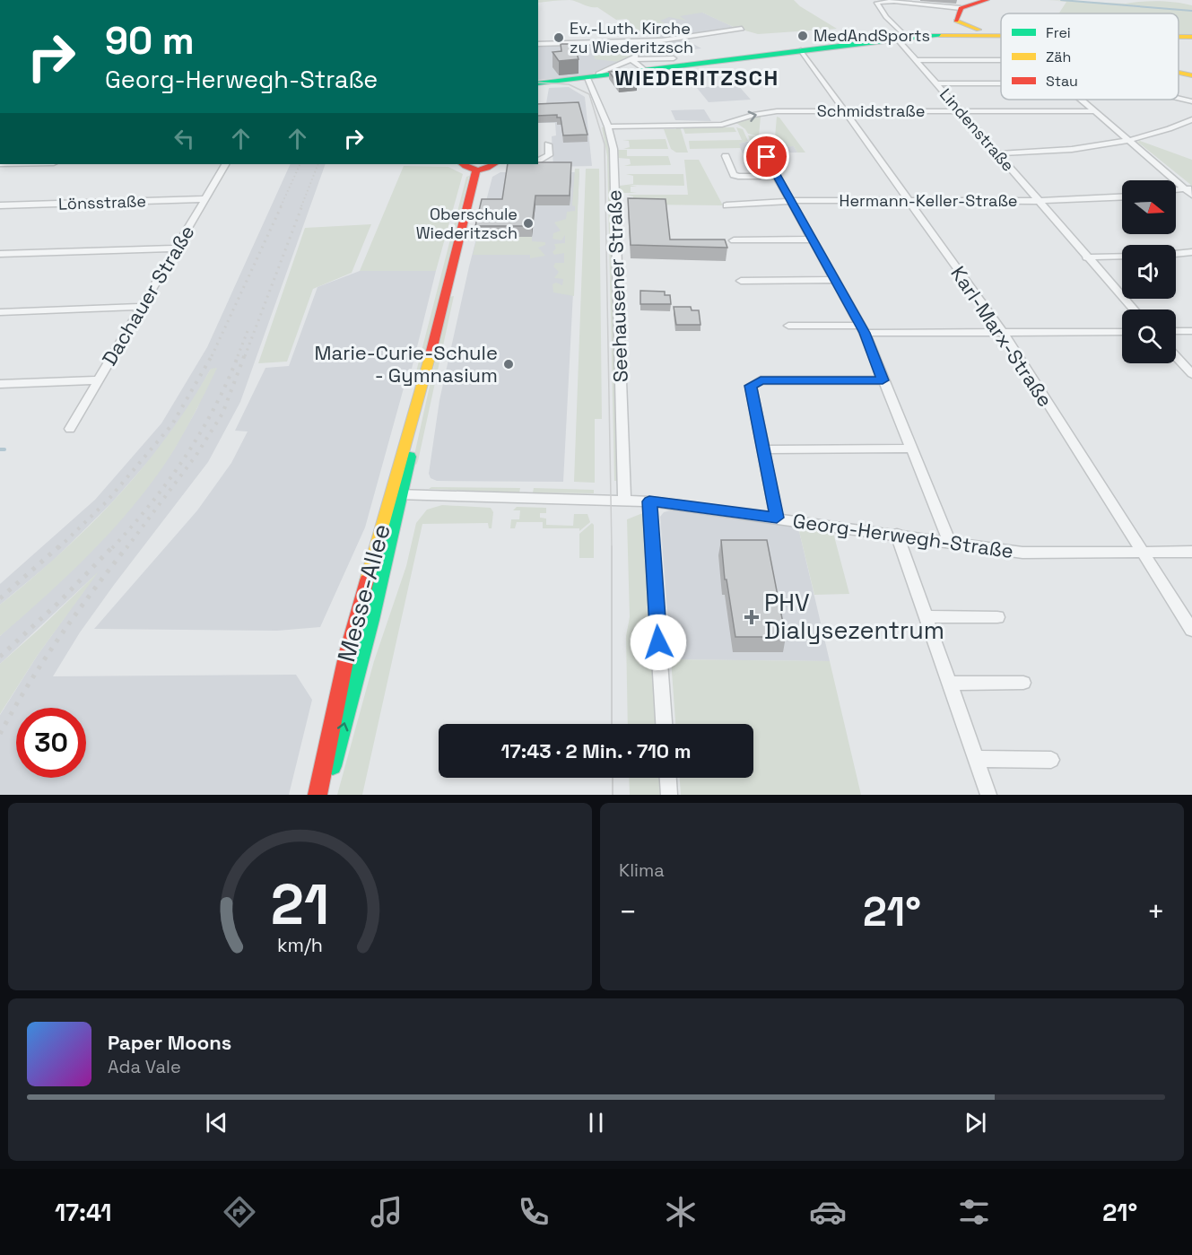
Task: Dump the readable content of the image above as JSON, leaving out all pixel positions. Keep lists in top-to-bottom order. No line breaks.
{"streets":{"street":["Schmidstraße","Lindenstraße","Hermann-Keller-Straße","Lönsstraße","Seehausener Straße","Dachauer Straße","Karl-Marx-Straße","Georg-Herwegh-Straße","Messe-Allee"]},"crossings":[["Schmidstraße","Lindenstraße"],["Schmidstraße","Seehausener Straße"],["Schmidstraße","Karl-Marx-Straße"],["Lindenstraße","Hermann-Keller-Straße"],["Hermann-Keller-Straße","Karl-Marx-Straße"],["Lönsstraße","Dachauer Straße"],["Seehausener Straße","Georg-Herwegh-Straße"],["Karl-Marx-Straße","Georg-Herwegh-Straße"],["Georg-Herwegh-Straße","Messe-Allee"]],"districts":["WIEDERITZSCH"],"places":{"other":["MedAndSports","Ev.-Luth. Kirche zu Wiederitzsch","Oberschule Wiederitzsch","Marie-Curie-Schule - Gymnasium"],"health":["PHV Dialysezentrum"]},"legend":["Frei","Zäh","Stau"],"north":"right","page":{"turn":["90 m","Georg-Herwegh-Straße"],"limit":"30","trip":"17:43 · 2 Min. · 710 m","tile":"Klima","heat":["−","21°","+"],"song":["Paper Moons","Ada Vale"],"tabs":["17:41","21°"],"gauge":["21","km/h"]}}
